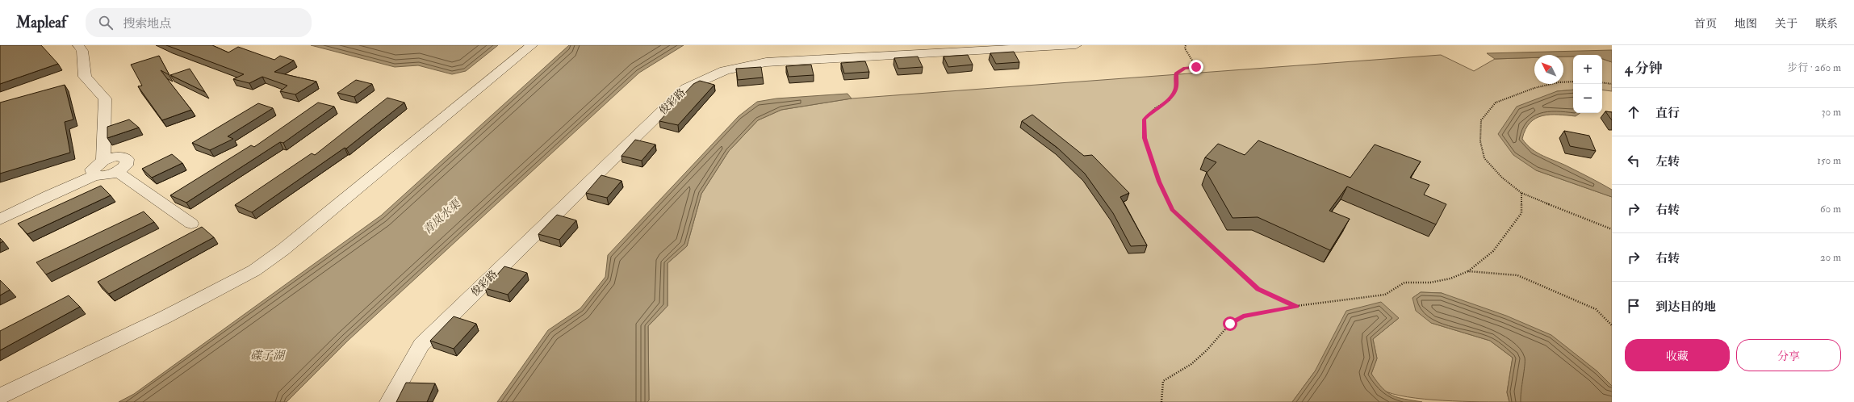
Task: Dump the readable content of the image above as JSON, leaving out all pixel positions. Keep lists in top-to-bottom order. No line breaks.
{"streets":{"street":["俊彩路"]},"water":["青岚水渠","碟子湖"],"north":"top left","page":{"header":"Mapleaf","search":"搜索地点","nav":["首页","地图","关于","联系"],"heading":["4 分钟","步行 · 260 m"],"map_buttons":["+","−"],"list":[["直行","30 m"],["左转","150 m"],["右转","60 m"],["右转","20 m"],"到达目的地"],"buttons":["收藏","分享"]}}
